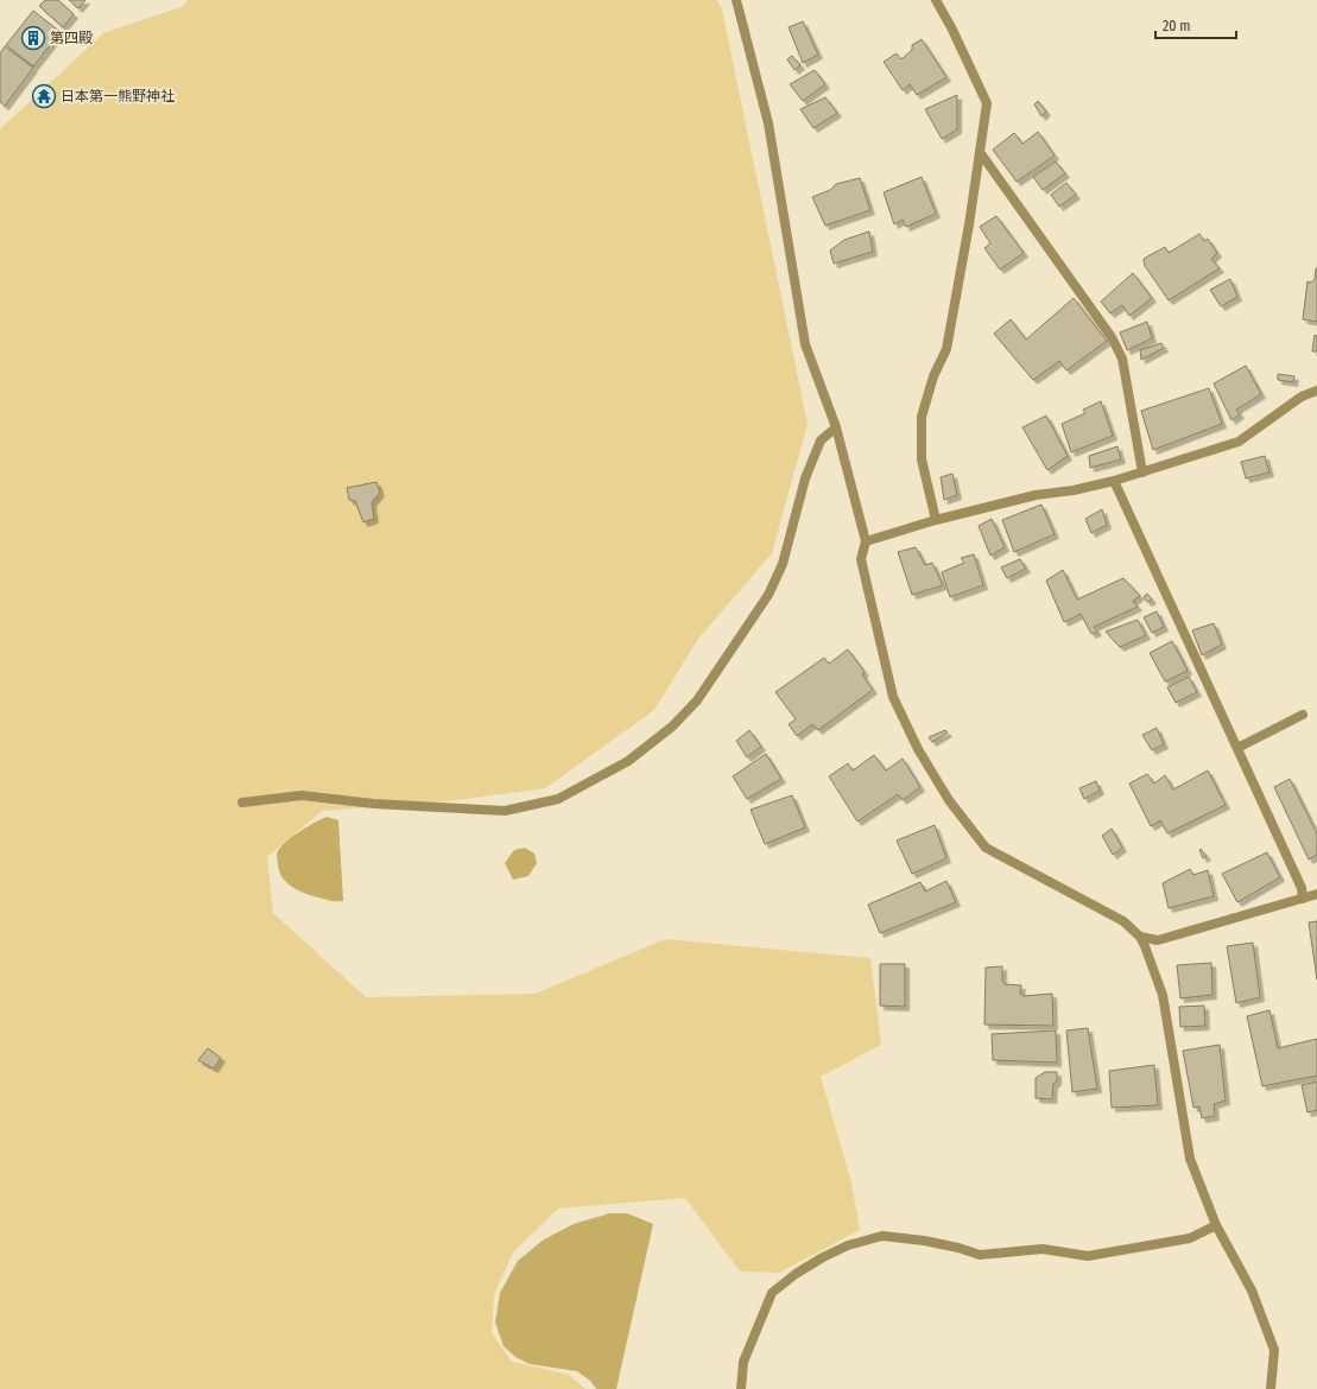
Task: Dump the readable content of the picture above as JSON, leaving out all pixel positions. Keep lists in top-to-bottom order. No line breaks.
{"places":{"building":["第四殿"],"temple":["日本第一熊野神社"]},"scale_bar":"20 m"}
